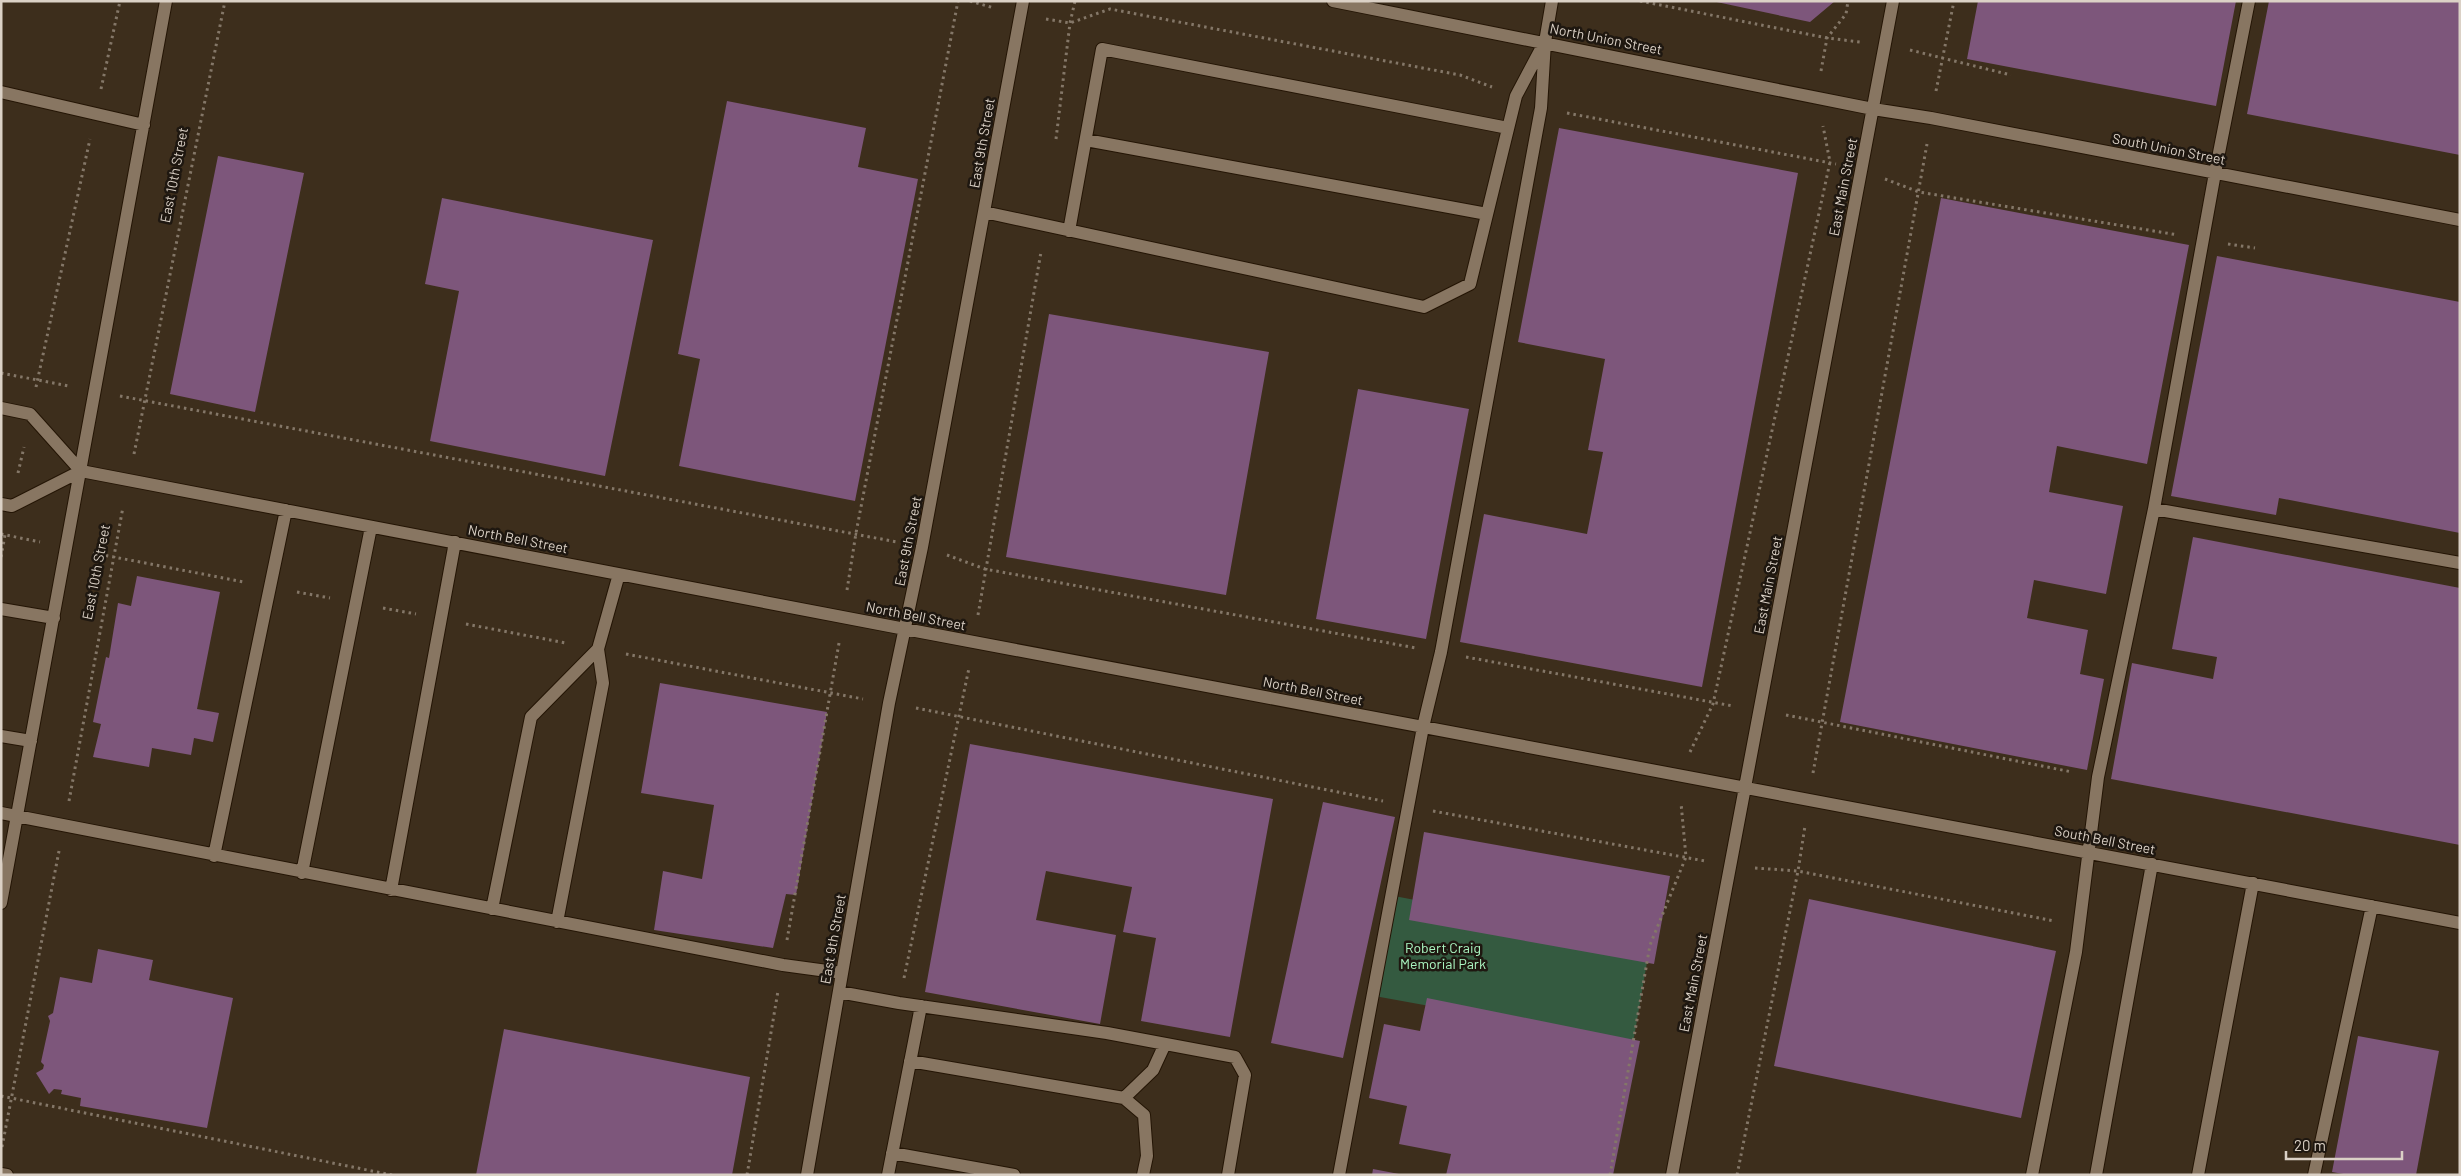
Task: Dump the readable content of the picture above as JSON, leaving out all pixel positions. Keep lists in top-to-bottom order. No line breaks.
{"streets":{"street":["North Union Street","East 9th Street","South Union Street","East Main Street","North Bell Street","South Bell Street"],"path":["East 10th Street"]},"crossings":[["North Union Street","South Union Street"],["North Union Street","East Main Street"],["East 9th Street","North Bell Street"],["South Union Street","East Main Street"],["East 10th Street","North Bell Street"],["East Main Street","North Bell Street"],["East Main Street","South Bell Street"],["North Bell Street","South Bell Street"]],"parks":["Robert Craig Memorial Park"],"scale_bar":"20 m"}
